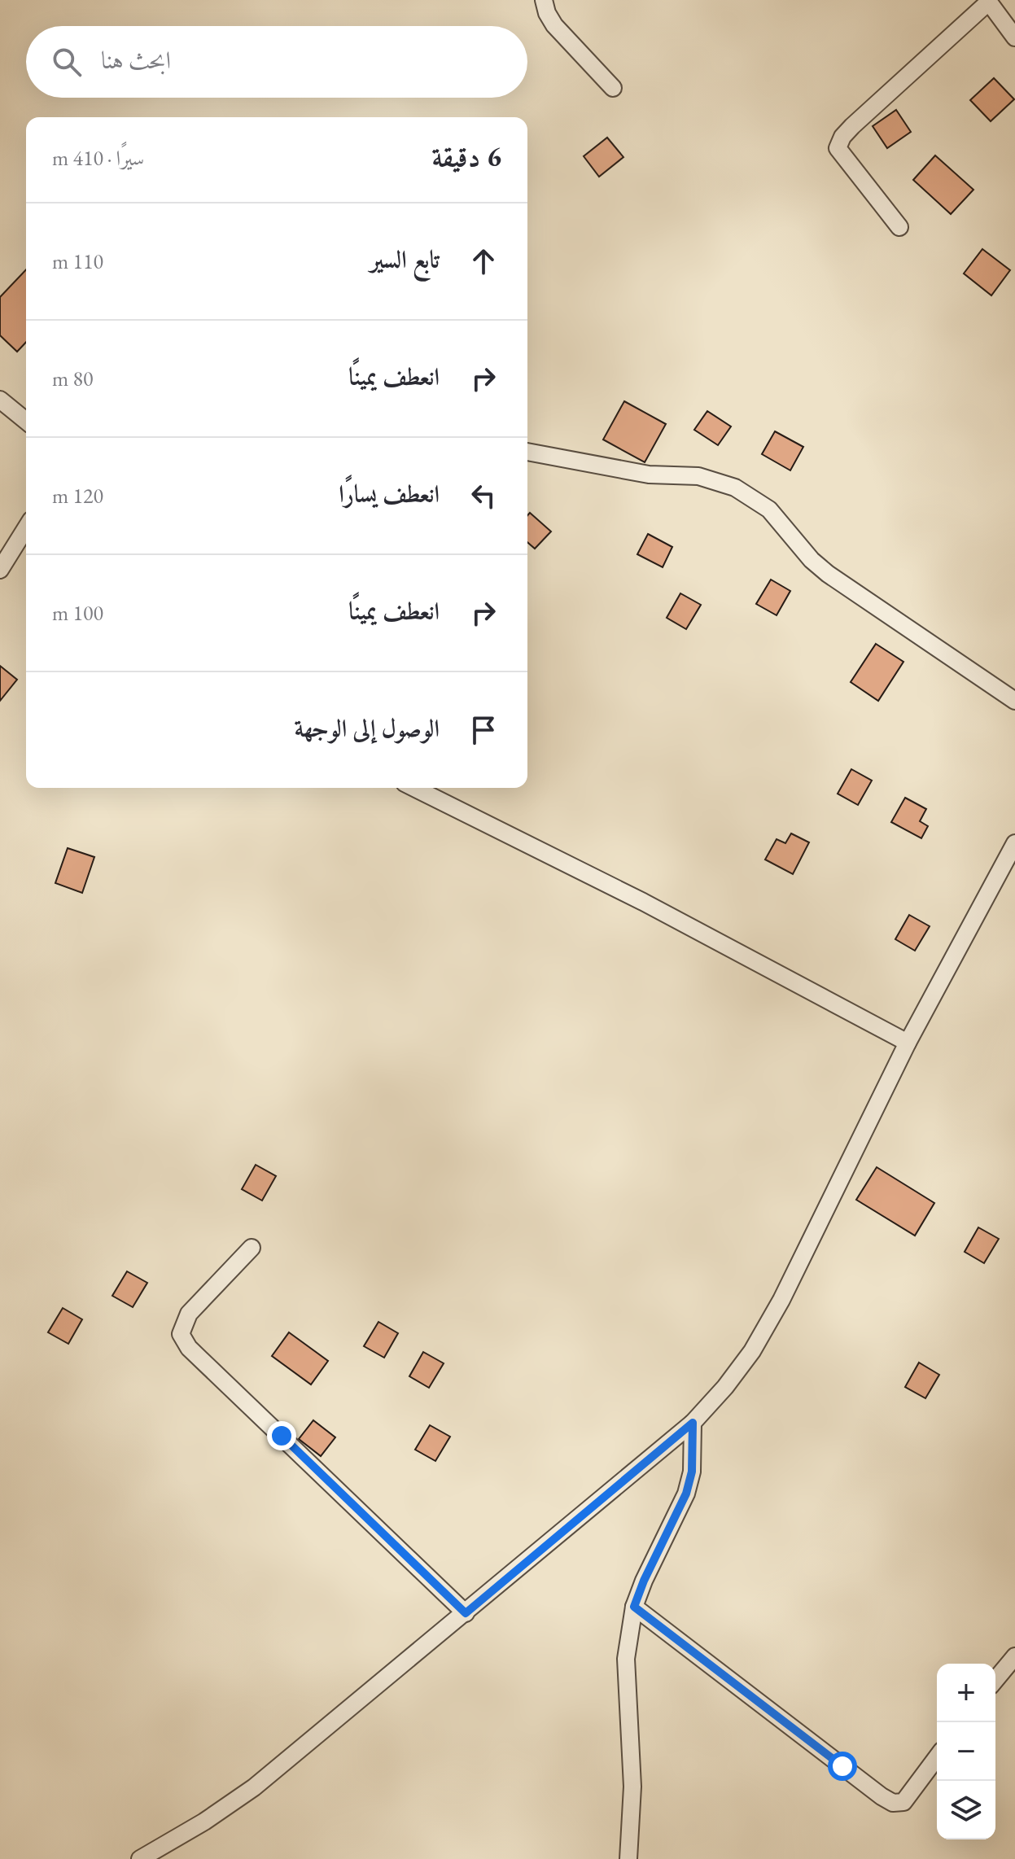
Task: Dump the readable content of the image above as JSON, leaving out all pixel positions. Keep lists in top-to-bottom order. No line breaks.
{"page":{"search":"ابحث هنا","heading":["6 دقيقة","سيرًا · 410 m"],"list":[["تابع السير","110 m"],["انعطف يمينًا","80 m"],["انعطف يسارًا","120 m"],["انعطف يمينًا","100 m"],"الوصول إلى الوجهة"],"map_buttons":["+","−"]}}
